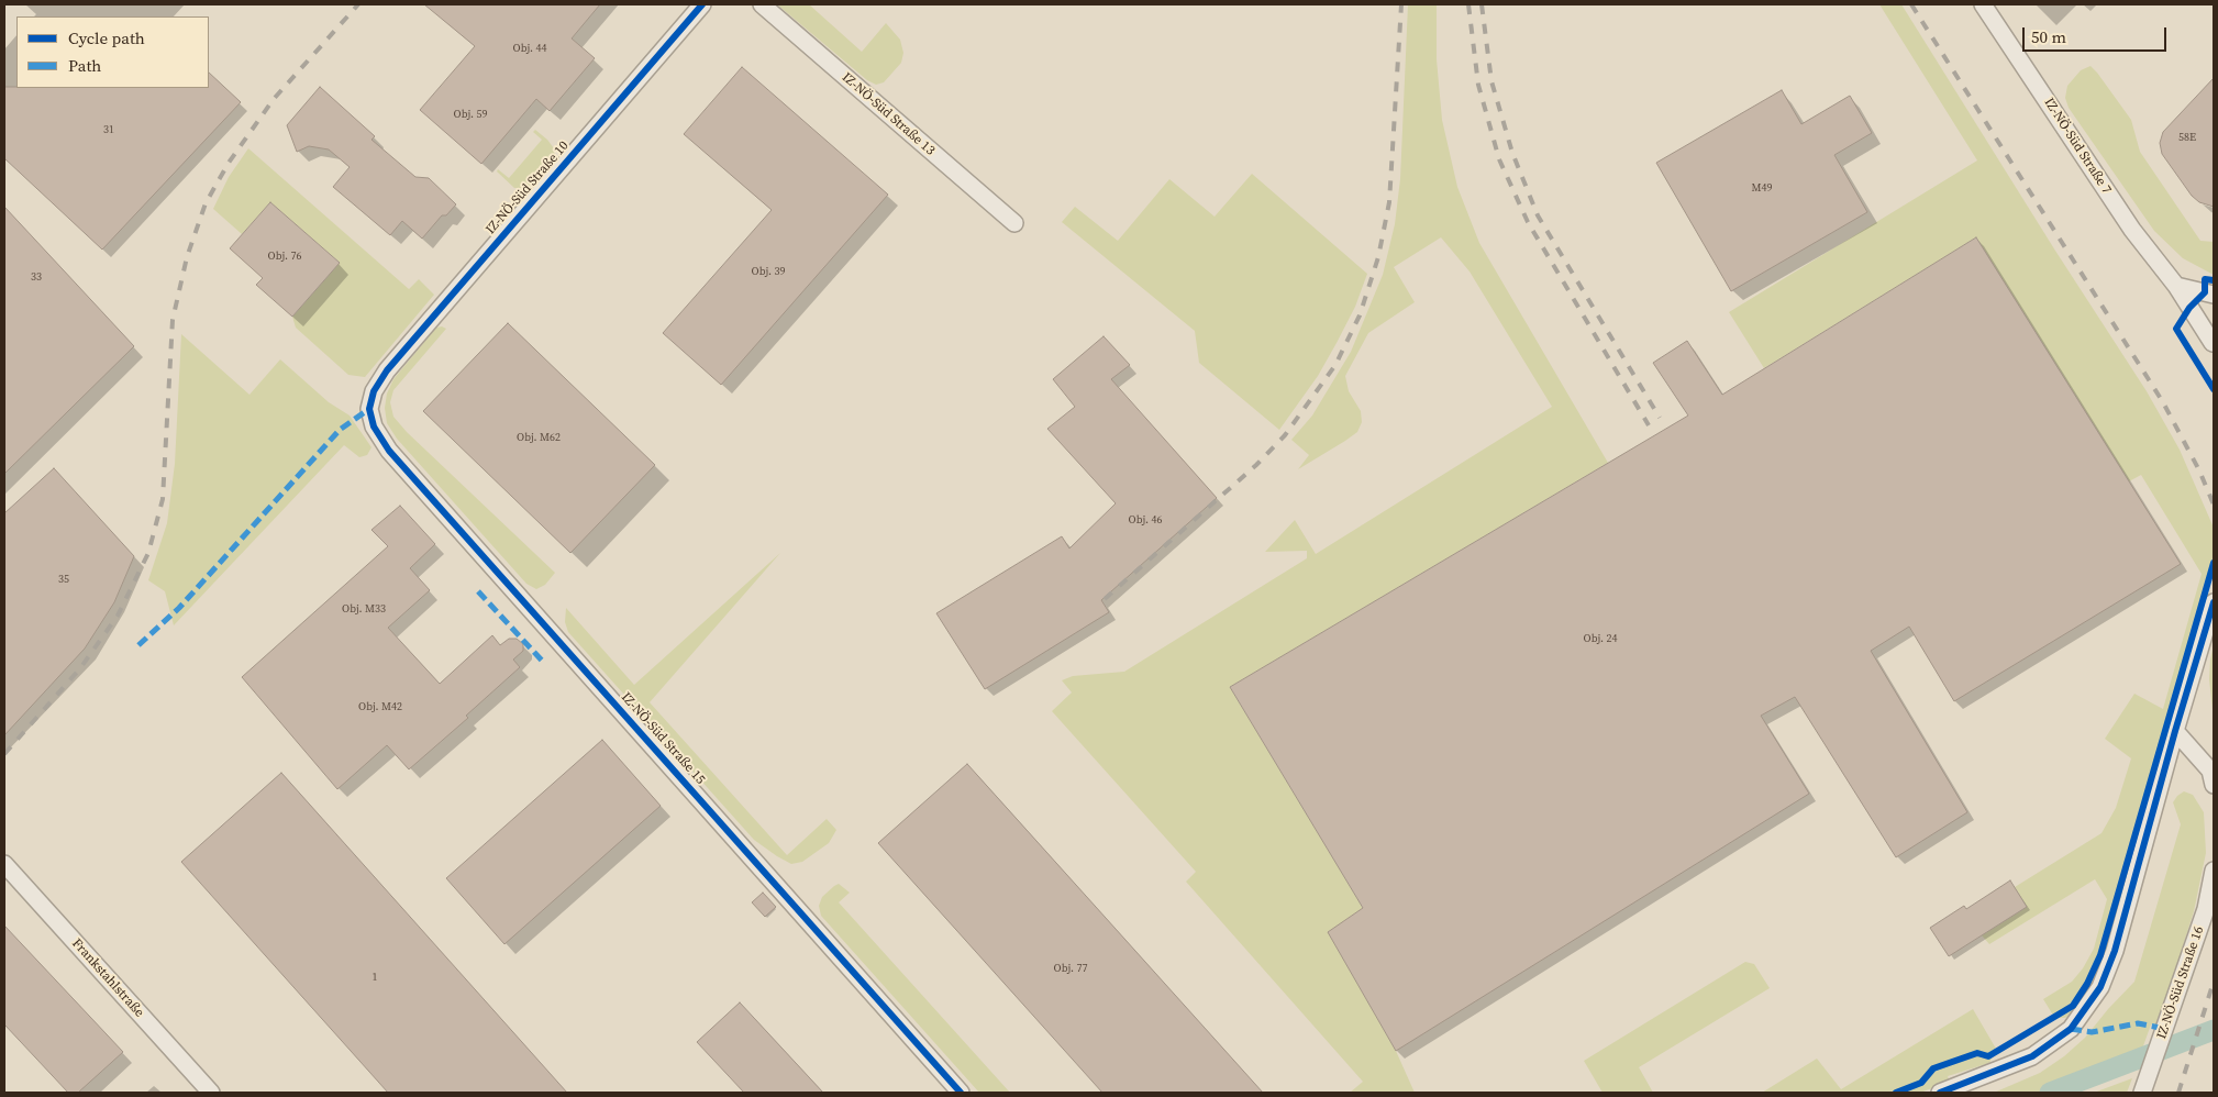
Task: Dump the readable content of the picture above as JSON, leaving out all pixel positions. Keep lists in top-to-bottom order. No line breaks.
{"streets":{"street":["IZ-NÖ-Süd Straße 13","IZ-NÖ-Süd Straße 7","IZ-NÖ-Süd Straße 10","IZ-NÖ-Süd Straße 15","Frankstahlstraße","IZ-NÖ-Süd Straße 16"]},"crossings":[["IZ-NÖ-Süd Straße 10","IZ-NÖ-Süd Straße 15"]],"house_numbers":["Obj. 44","Obj. 59","31","58E","M49","Obj. 76","Obj. 39","33","Obj. M62","Obj. 46","35","Obj. M33","Obj. 24","Obj. M42","Obj. 77","1"],"legend":["Cycle path","Path"],"scale_bar":"50 m"}
